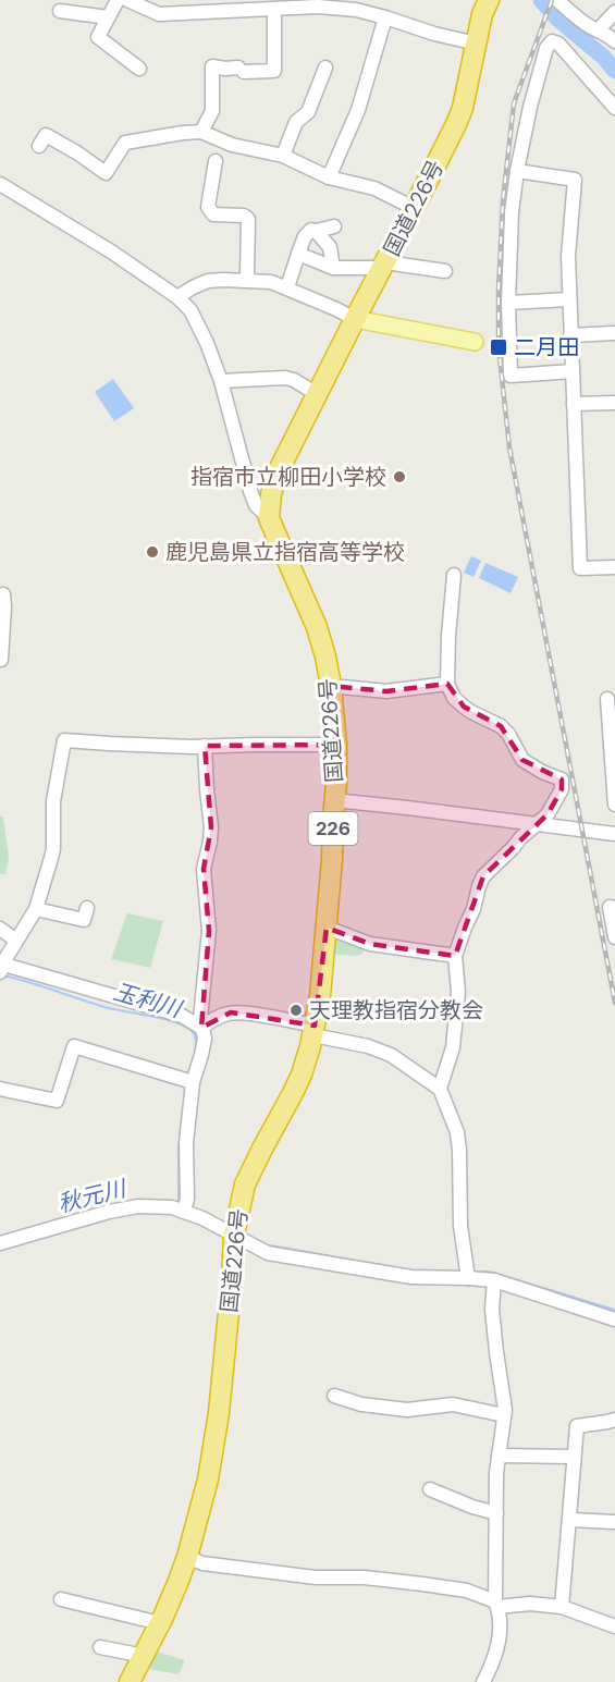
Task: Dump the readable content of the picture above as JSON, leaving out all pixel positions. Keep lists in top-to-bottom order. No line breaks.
{"streets":{"highway":["国道226号","226"]},"water":["玉利川","秋元川"],"places":{"transit":["二月田"],"other":["指宿市立柳田小学校","鹿児島県立指宿高等学校","天理教指宿分教会"]}}
